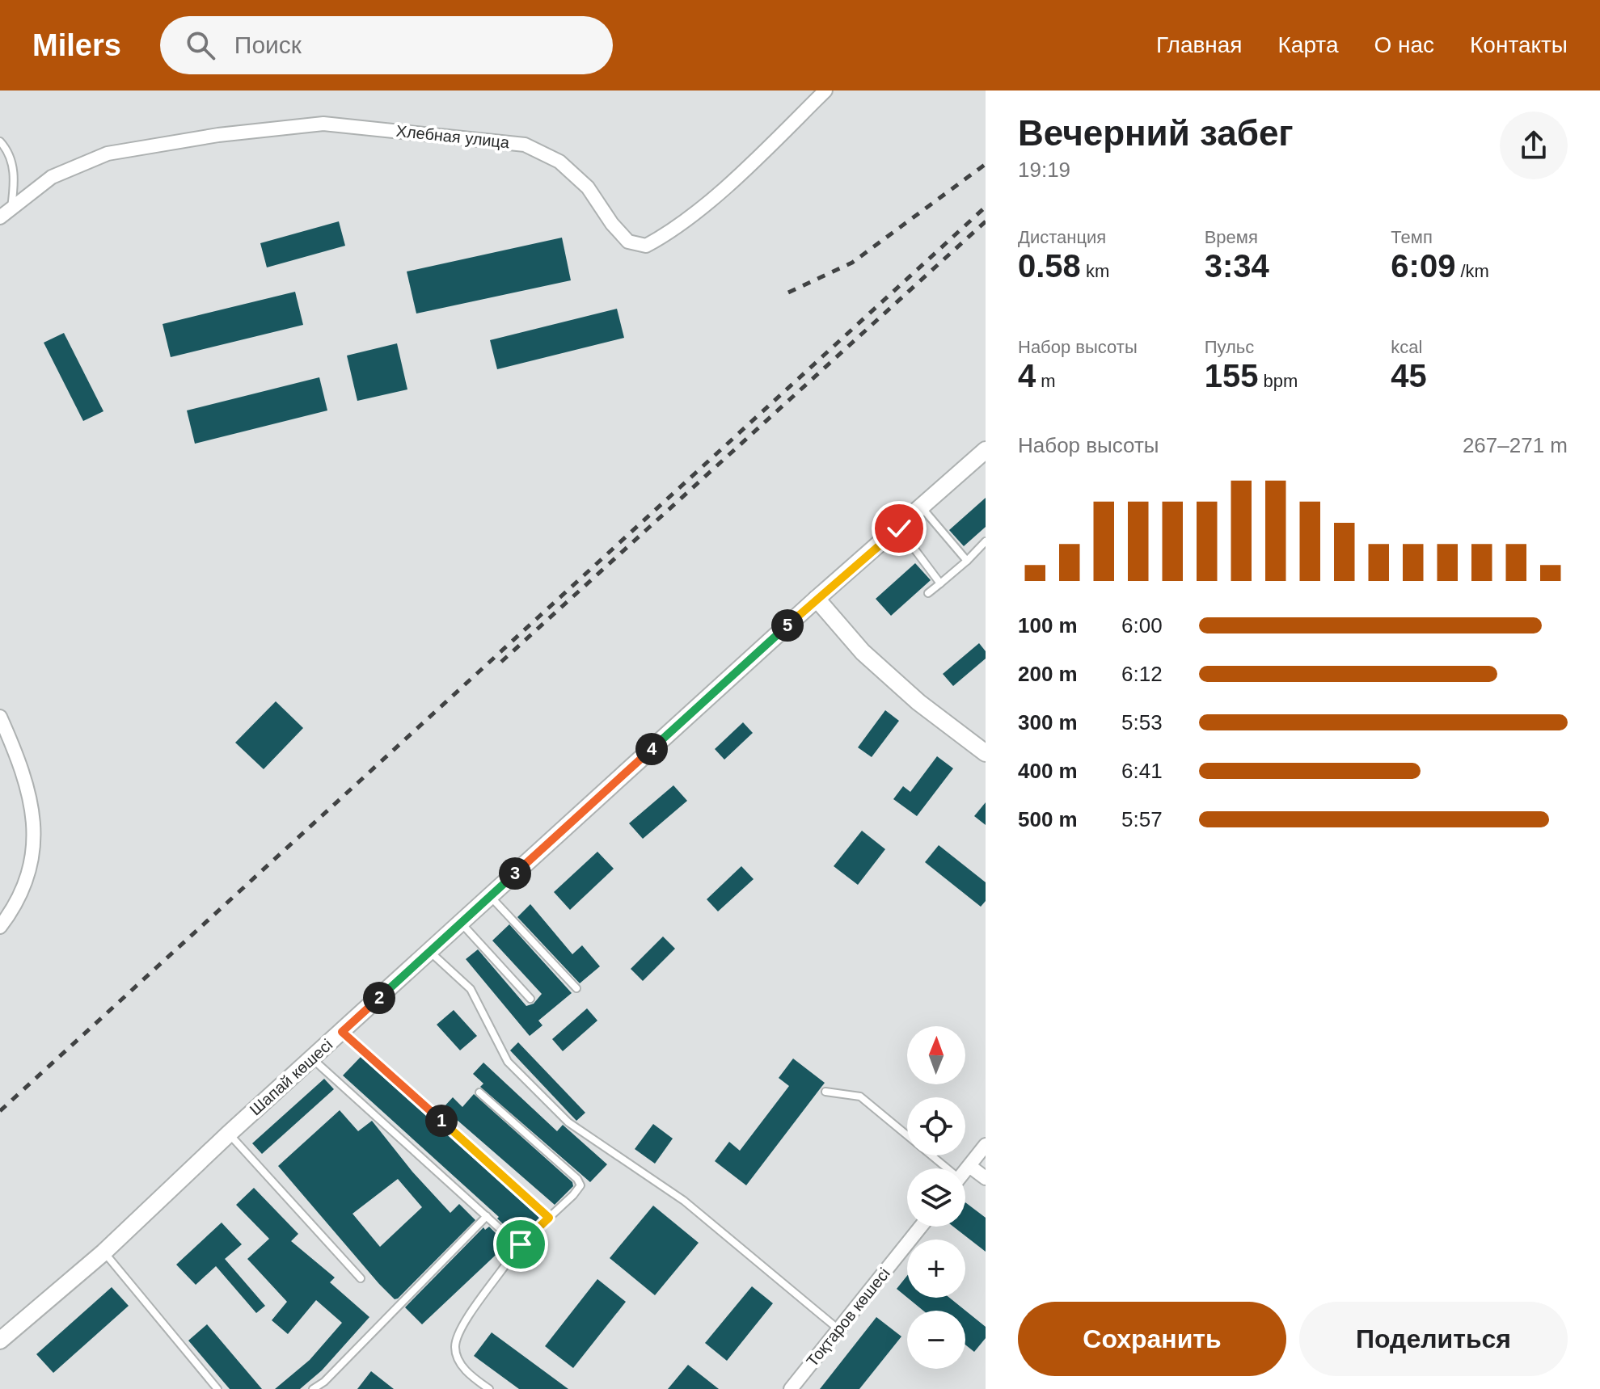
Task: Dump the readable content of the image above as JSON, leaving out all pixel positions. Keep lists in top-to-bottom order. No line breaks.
{"streets":{"street":["Хлебная улица","Шапай көшесі","Тоқтаров көшесі"]},"north":"top","page":{"header":"Milers","search":"Поиск","nav":["Главная","Карта","О нас","Контакты"],"heading":["Вечерний забег","19:19"],"stats":[["Дистанция","0.58 km"],["Время","3:34"],["Темп","6:09 /km"],["Набор высоты","4 m"],["Пульс","155 bpm"],["kcal","45"]],"chart":["Набор высоты","267–271 m"],"list":[{"name":"100 m","note":"6:00"},{"name":"200 m","note":"6:12"},{"name":"300 m","note":"5:53"},{"name":"400 m","note":"6:41"},{"name":"500 m","note":"5:57"}],"pins":["5","4","3","2","1"],"map_buttons":["+","−"],"buttons":["Сохранить","Поделиться"]}}
